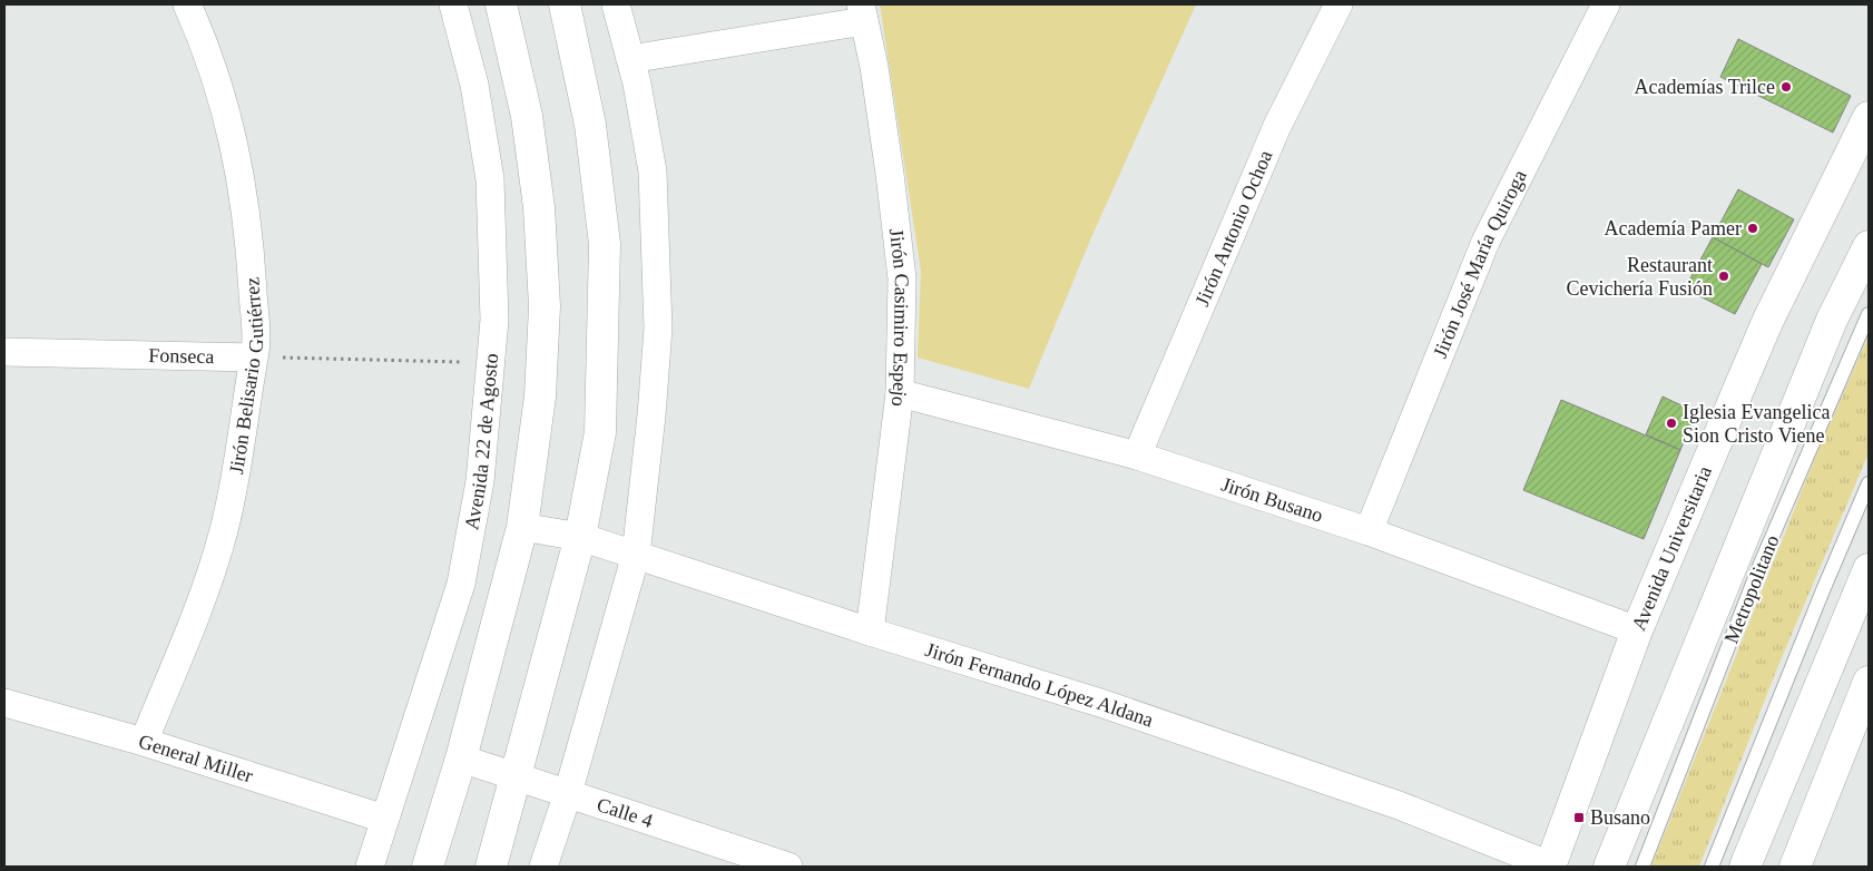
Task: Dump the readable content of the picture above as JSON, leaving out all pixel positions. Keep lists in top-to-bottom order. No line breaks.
{"streets":{"main road":["Avenida Universitaria"],"street":["Jirón Antonio Ochoa","Jirón José María Quiroga","Jirón Casimiro Espejo","Fonseca","Jirón Belisario Gutiérrez","Avenida 22 de Agosto","Jirón Busano","Jirón Fernando López Aldana","General Miller","Calle 4"],"lane":["Metropolitano"]},"crossings":[["Jirón Antonio Ochoa","Jirón Busano"],["Jirón José María Quiroga","Jirón Busano"],["Jirón Casimiro Espejo","Jirón Busano"],["Jirón Casimiro Espejo","Jirón Fernando López Aldana"],["Fonseca","Jirón Belisario Gutiérrez"],["Jirón Belisario Gutiérrez","General Miller"],["Avenida 22 de Agosto","General Miller"],["Jirón Busano","Avenida Universitaria"],["Avenida Universitaria","Jirón Fernando López Aldana"]],"places":{"other":["Academías Trilce","Academía Pamer","Restaurant Cevichería Fusión","Iglesia Evangelica Sion Cristo Viene"],"transit":["Busano"]}}
